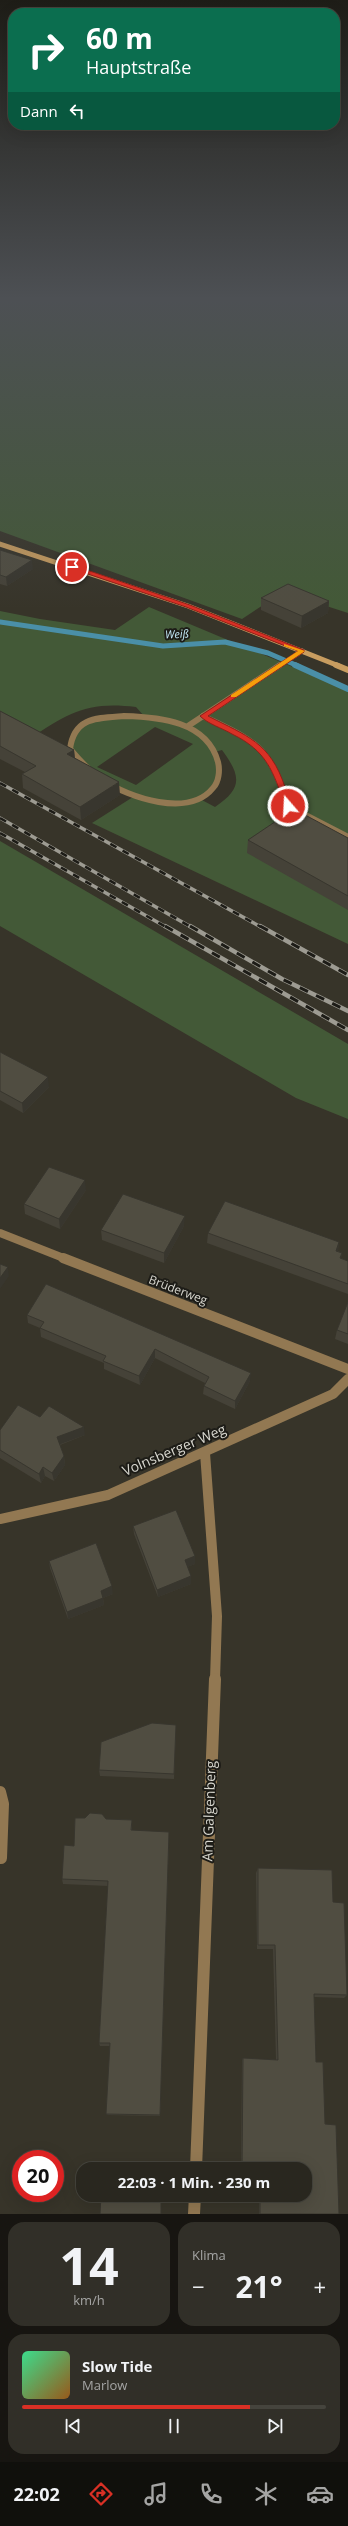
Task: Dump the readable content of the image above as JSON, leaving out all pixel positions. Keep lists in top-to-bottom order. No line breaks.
{"streets":{"street":["Brüderweg","Volnsberger Weg","Am Galgenberg"]},"crossings":[["Volnsberger Weg","Am Galgenberg"]],"water":["Weiß"],"page":{"turn":["60 m","Hauptstraße"],"then":"Dann","limit":"20","trip":"22:03 · 1 Min. · 230 m","tile":[["14","km/h"],"Klima"],"heat":["−","21°","+"],"song":["Slow Tide","Marlow"],"tabs":"22:02"}}
